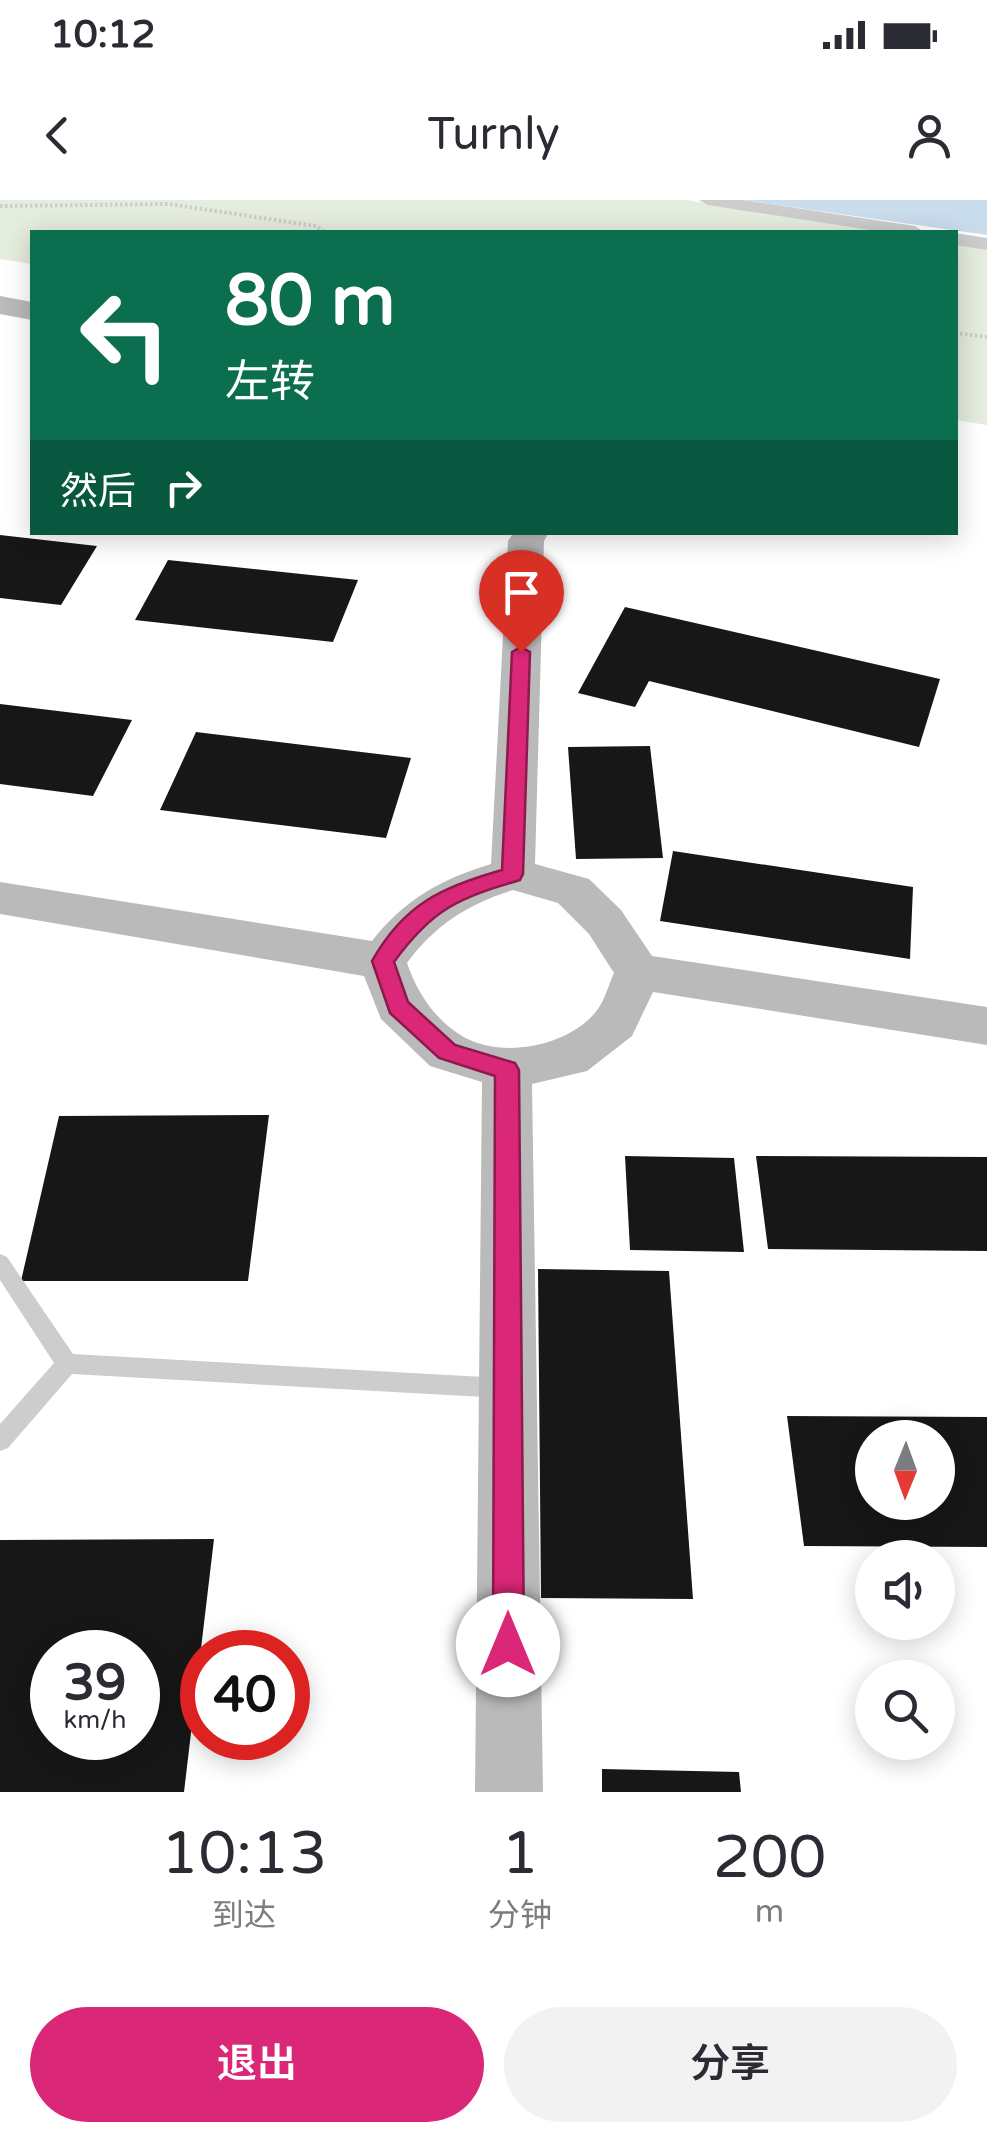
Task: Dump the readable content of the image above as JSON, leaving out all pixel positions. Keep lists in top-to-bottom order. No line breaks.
{"north":"bottom","page":{"status":"10:12","header":"Turnly","turn":["80 m","左转"],"then":"然后","speed":"39 km/h","limit":"40","eta":["10:13","到达","1","分钟","200","m"],"buttons":["退出","分享"]}}
